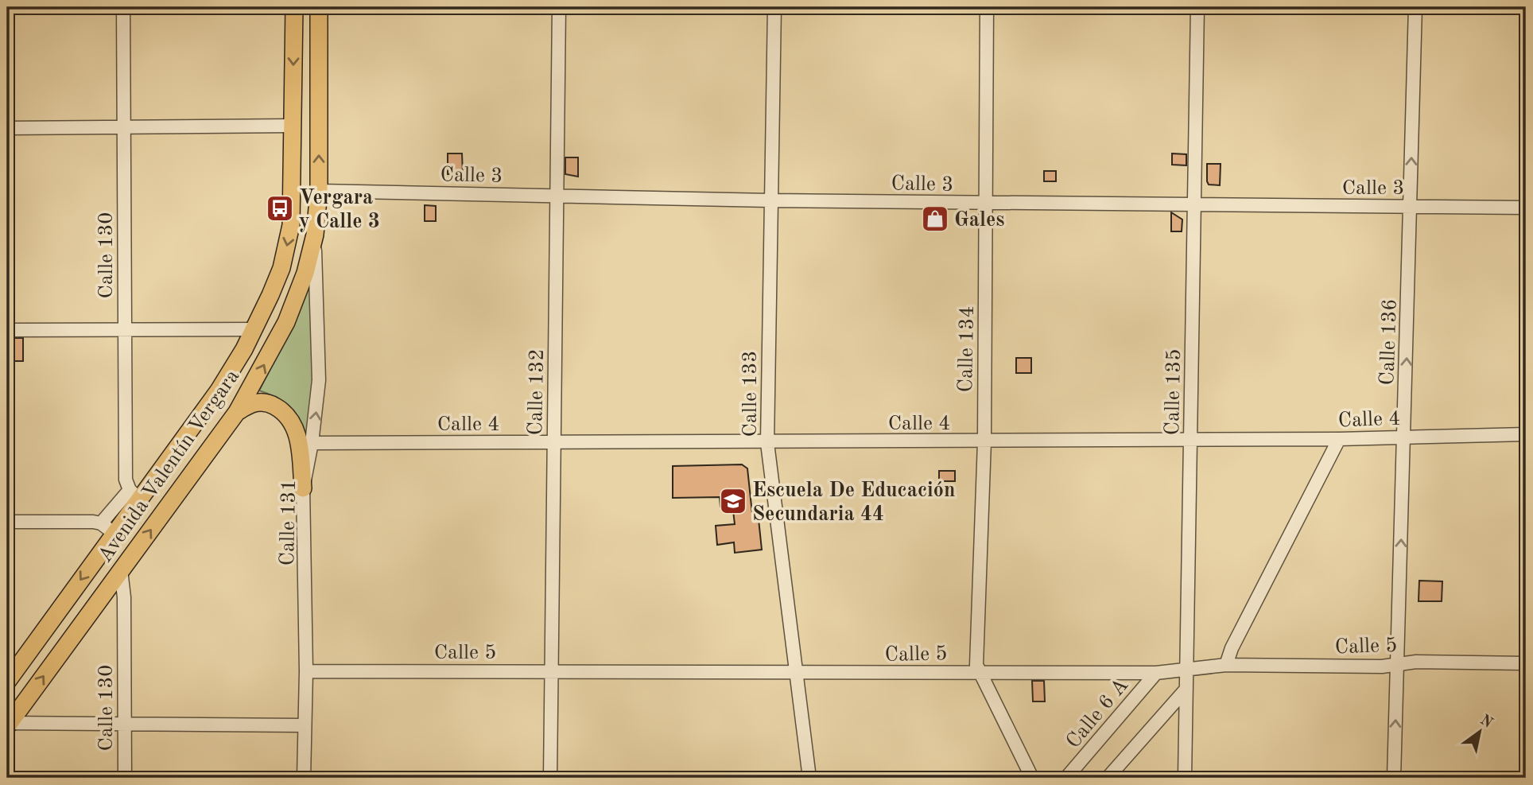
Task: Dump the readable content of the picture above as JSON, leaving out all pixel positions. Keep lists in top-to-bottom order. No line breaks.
{"streets":{"main road":["Avenida Valentín Vergara"],"street":["Calle 3","Calle 130","Calle 136","Calle 134","Calle 132","Calle 135","Calle 133","Calle 4","Calle 131","Calle 5","Calle 6 A"]},"crossings":[["Calle 3","Calle 136"],["Calle 3","Calle 134"],["Calle 3","Calle 132"],["Calle 3","Calle 135"],["Calle 3","Calle 133"],["Calle 3","Avenida Valentín Vergara"],["Calle 130","Avenida Valentín Vergara"],["Calle 136","Calle 4"],["Calle 136","Calle 5"],["Calle 134","Calle 4"],["Calle 134","Calle 5"],["Calle 132","Calle 4"],["Calle 132","Calle 5"],["Calle 135","Calle 4"],["Calle 135","Calle 5"],["Calle 133","Calle 4"],["Calle 133","Calle 5"],["Calle 4","Calle 131"],["Avenida Valentín Vergara","Calle 131"],["Calle 131","Calle 5"],["Calle 5","Calle 6 A"]],"one_way":["Calle 136","Calle 131"],"places":{"bus stop":["Vergara y Calle 3"],"shop":["Gales"],"school or university":["Escuela De Educación Secundaria 44"]},"north":"top right"}
